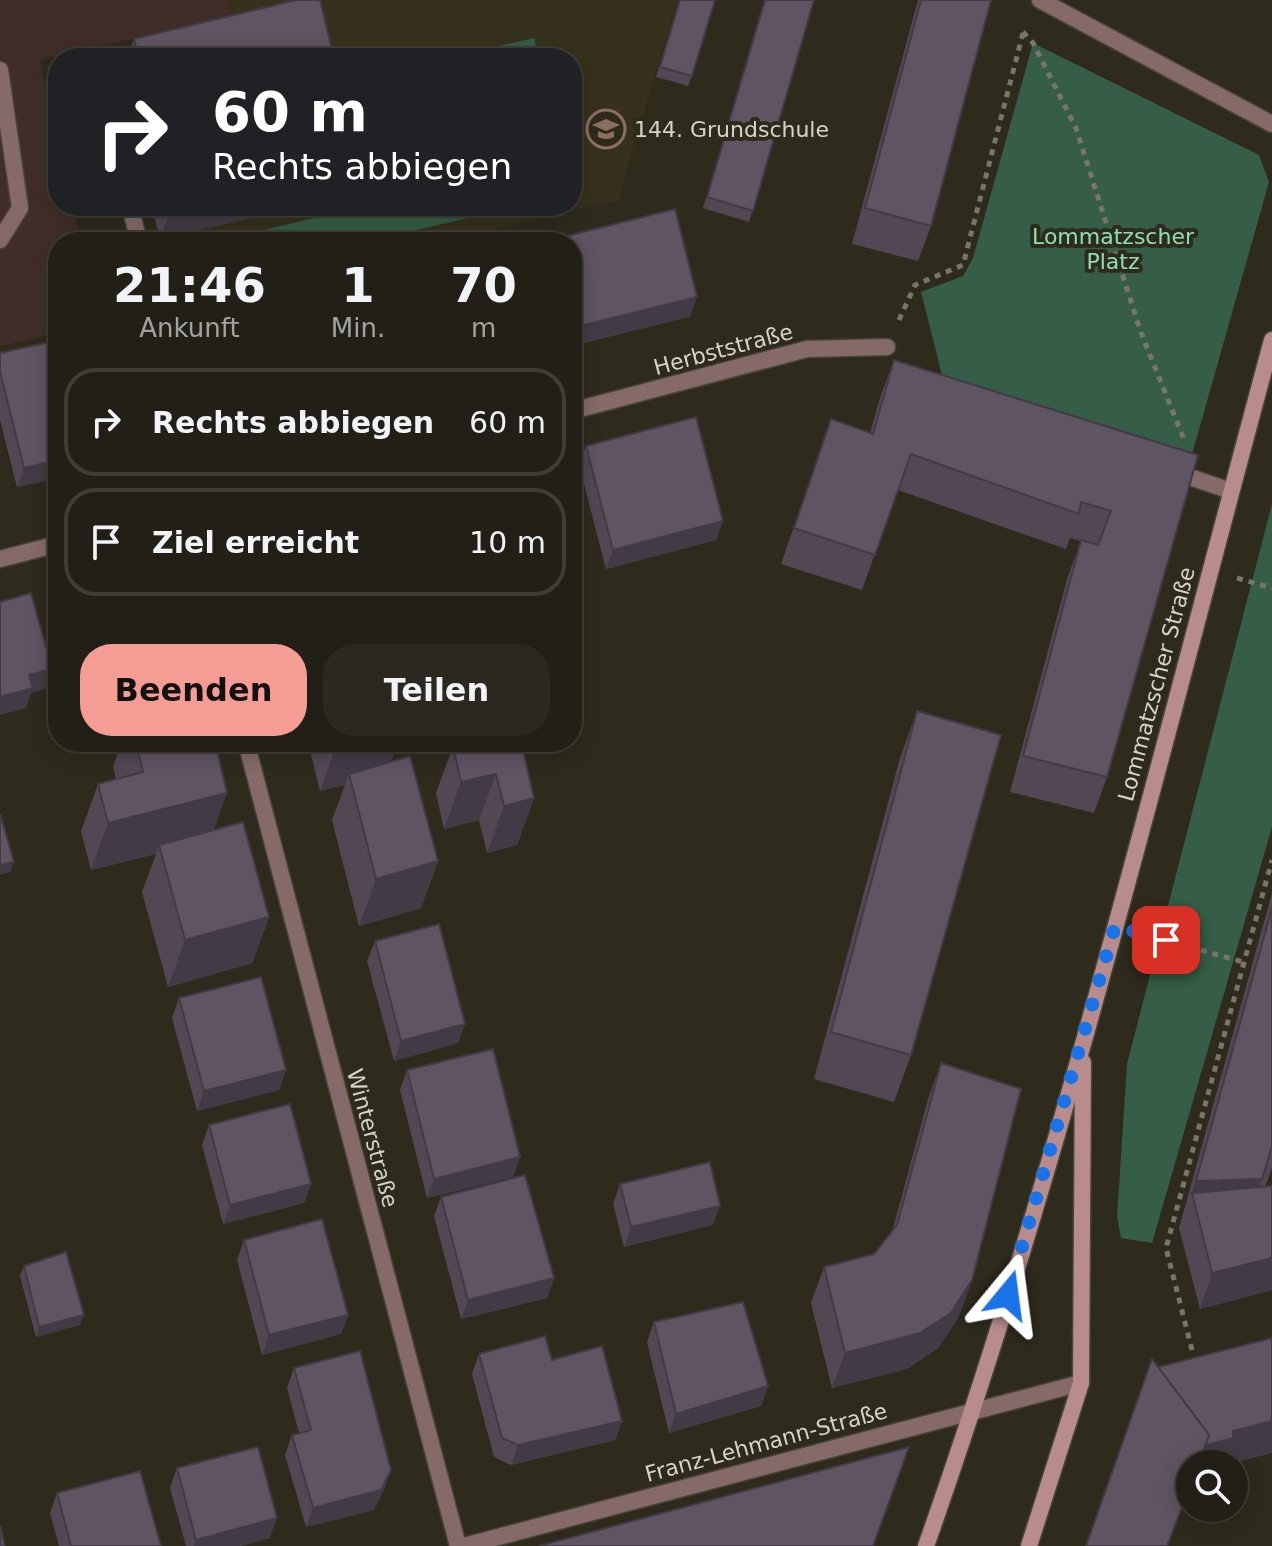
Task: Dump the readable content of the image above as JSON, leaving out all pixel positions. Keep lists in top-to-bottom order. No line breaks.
{"streets":{"main road":["Lommatzscher Straße"],"street":["Herbststraße","Winterstraße","Franz-Lehmann-Straße"]},"crossings":[["Lommatzscher Straße","Franz-Lehmann-Straße"],["Winterstraße","Franz-Lehmann-Straße"]],"parks":["Lommatzscher Platz"],"places":{"school or university":["144. Grundschule"]},"page":{"turn":["60 m","Rechts abbiegen"],"eta":["21:46","Ankunft","1","Min.","70","m"],"list":[{"name":"Rechts abbiegen","value":"60 m"},{"name":"Ziel erreicht","value":"10 m"}],"buttons":["Beenden","Teilen"]}}
